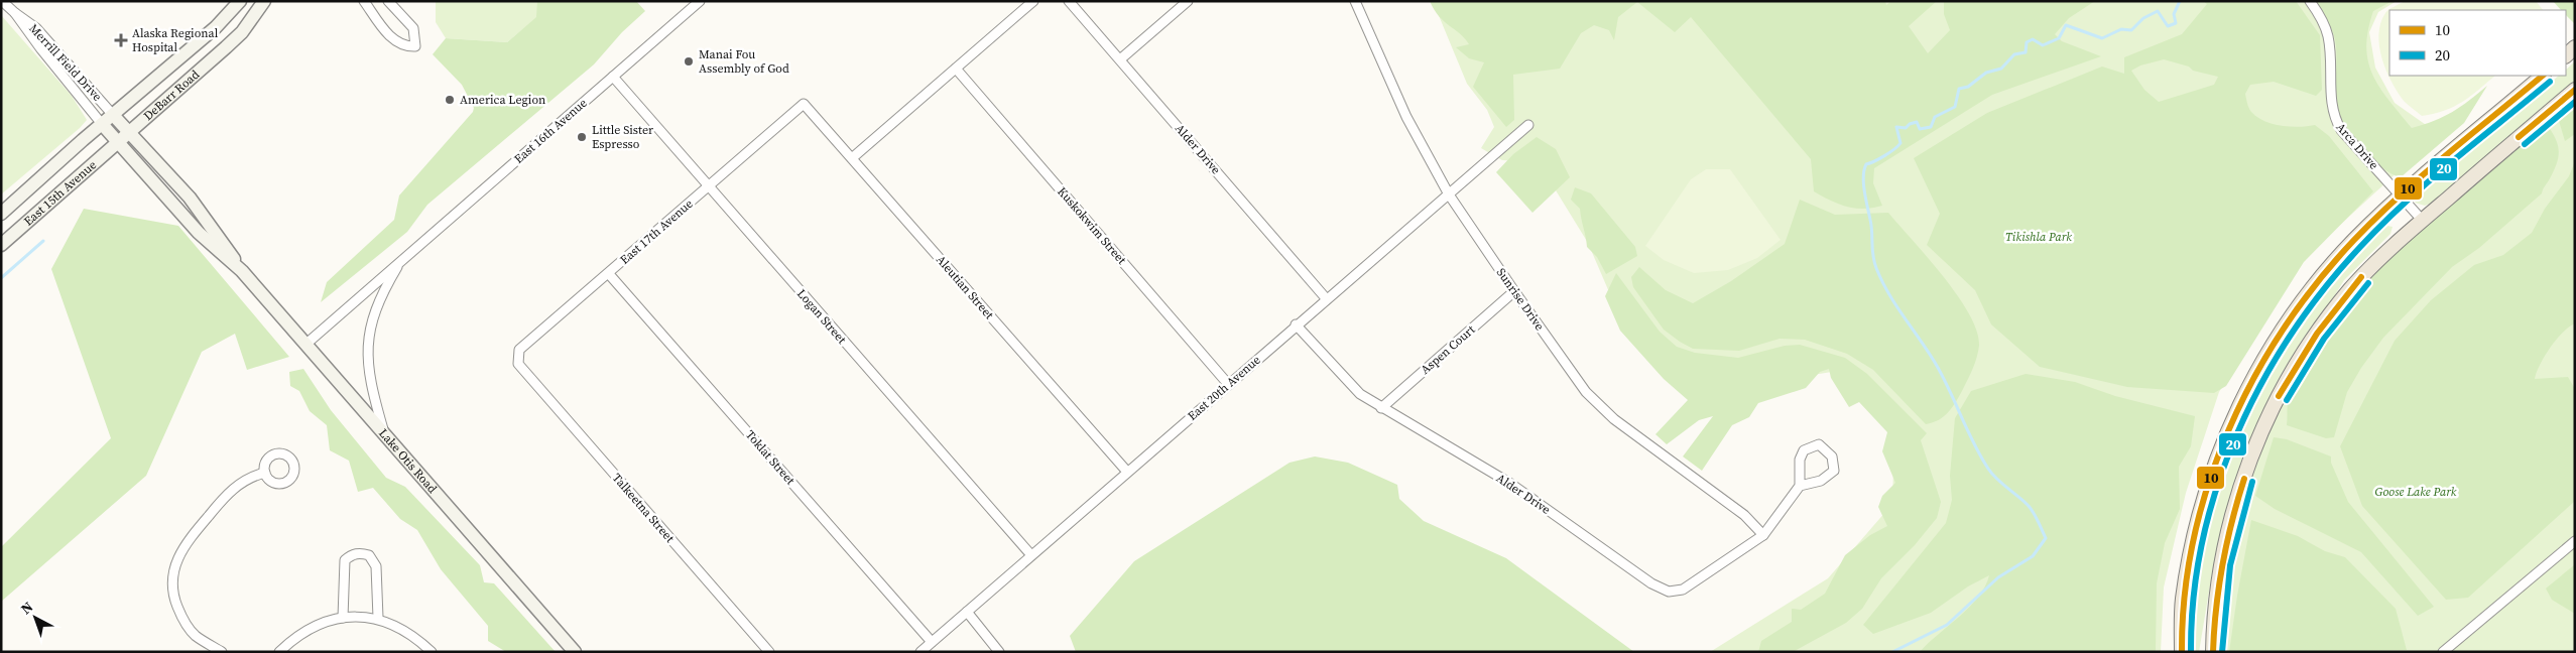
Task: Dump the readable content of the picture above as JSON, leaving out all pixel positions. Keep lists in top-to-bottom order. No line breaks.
{"streets":{"main road":["DeBarr Road","East 15th Avenue","Lake Otis Road"],"street":["Merrill Field Drive","East 16th Avenue","Arca Drive","Alder Drive","Kuskokwim Street","East 17th Avenue","Aleutian Street","Sunrise Drive","Logan Street","Aspen Court","East 20th Avenue","Toklat Street","Talkeetna Street"]},"crossings":[["Merrill Field Drive","DeBarr Road"],["Merrill Field Drive","East 15th Avenue"],["Merrill Field Drive","Lake Otis Road"],["DeBarr Road","East 15th Avenue"],["DeBarr Road","Lake Otis Road"],["East 16th Avenue","Logan Street"],["East 16th Avenue","Lake Otis Road"],["Alder Drive","Sunrise Drive"],["Alder Drive","Aspen Court"],["Alder Drive","East 20th Avenue"],["East 15th Avenue","Lake Otis Road"],["Kuskokwim Street","East 20th Avenue"],["East 17th Avenue","Aleutian Street"],["East 17th Avenue","Logan Street"],["East 17th Avenue","Toklat Street"],["East 17th Avenue","Talkeetna Street"],["Aleutian Street","East 20th Avenue"],["Sunrise Drive","Aspen Court"],["Sunrise Drive","East 20th Avenue"],["Logan Street","East 20th Avenue"],["East 20th Avenue","Toklat Street"]],"parks":["Tikishla Park","Goose Lake Park"],"places":{"health":["Alaska Regional Hospital"],"other":["Manai Fou Assembly of God","America Legion","Little Sister Espresso"]},"lines":["transit line 10","transit line 20"],"legend":["10","20"],"north":"top left"}
